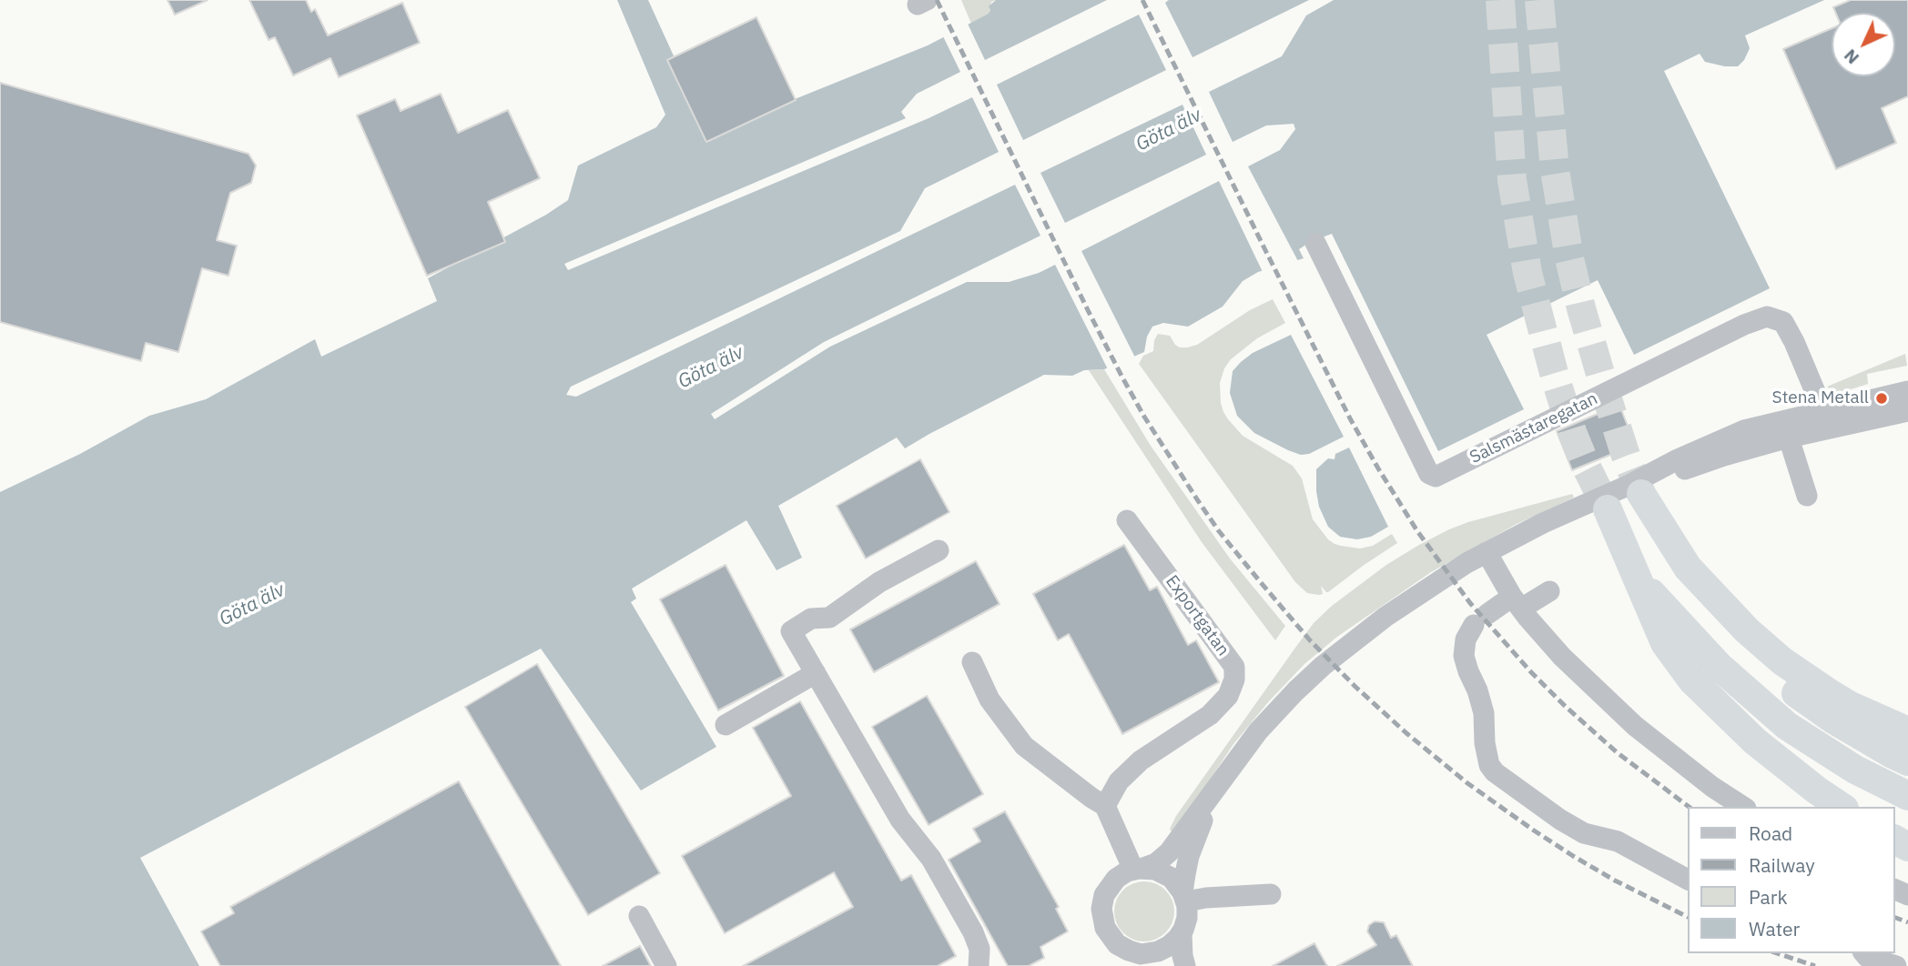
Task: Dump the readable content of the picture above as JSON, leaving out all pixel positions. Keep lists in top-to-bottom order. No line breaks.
{"streets":{"street":["Salsmästaregatan","Exportgatan"]},"water":["Göta älv"],"places":["Stena Metall"],"legend":["Road","Railway","Park","Water"],"north":"bottom left"}
